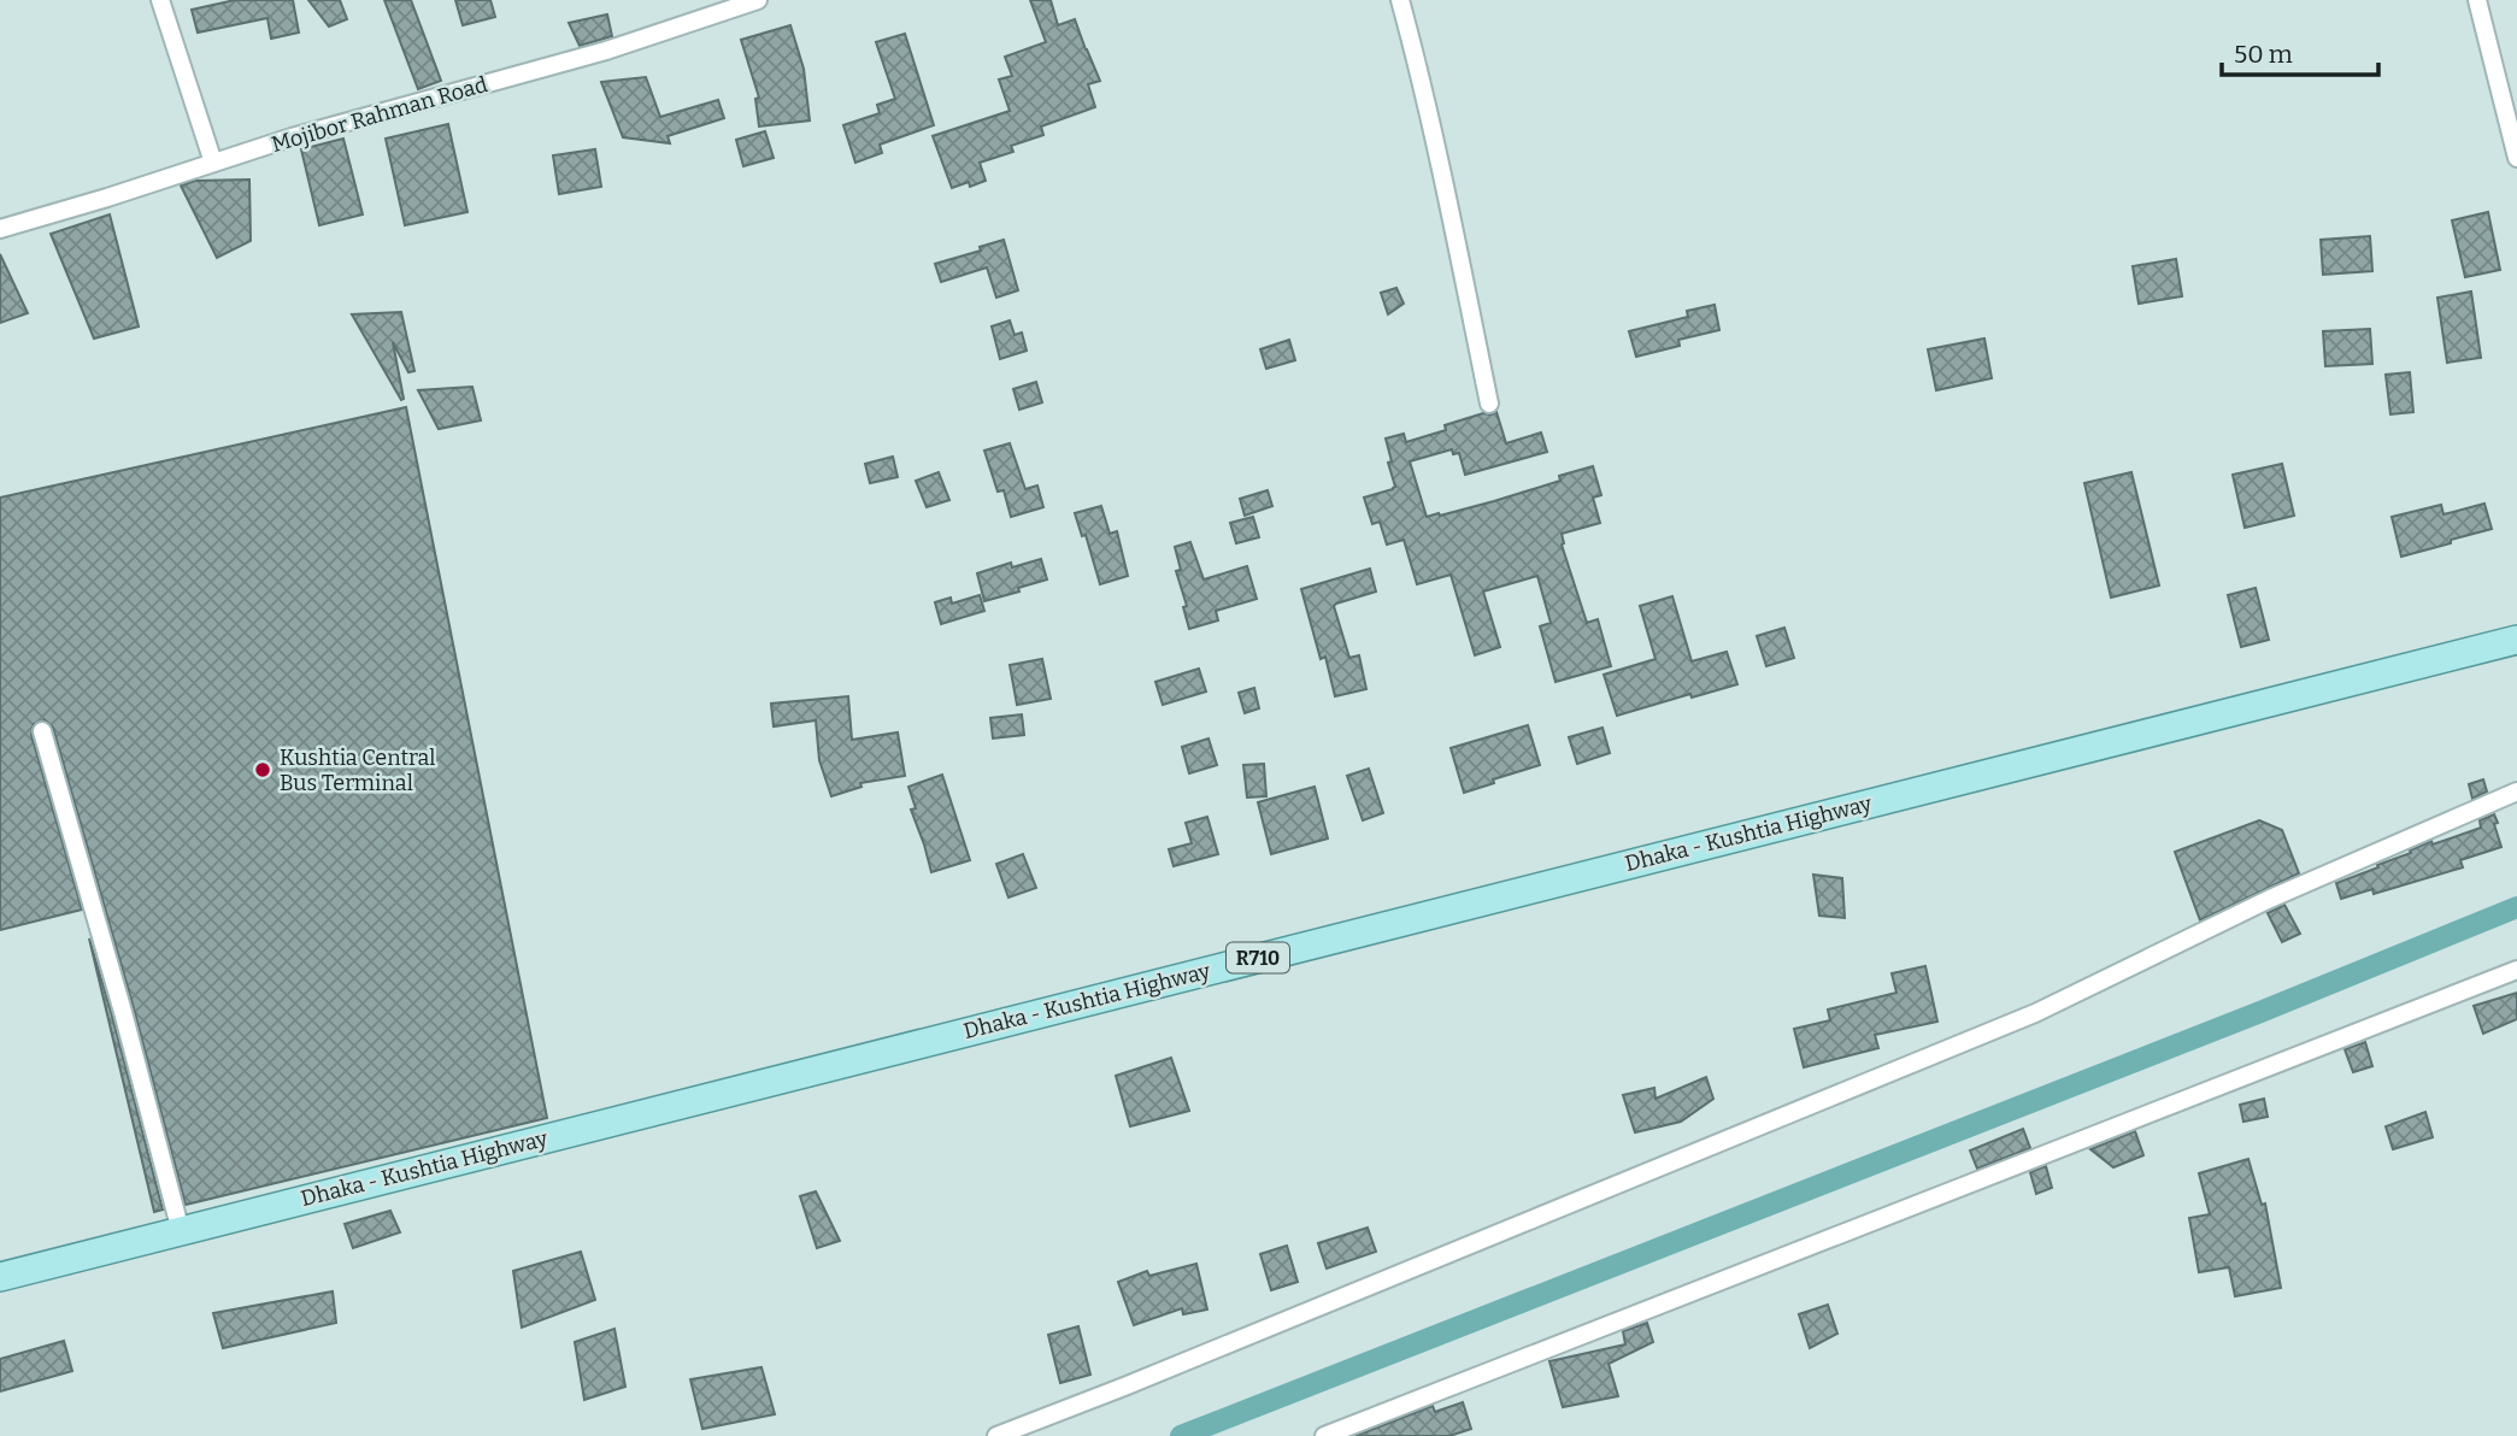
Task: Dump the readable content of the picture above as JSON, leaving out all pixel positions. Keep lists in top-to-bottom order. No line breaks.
{"streets":{"main road":["Dhaka - Kushtia Highway","R710"],"street":["Mojibor Rahman Road"]},"places":["Kushtia Central Bus Terminal"],"scale_bar":"50 m"}
